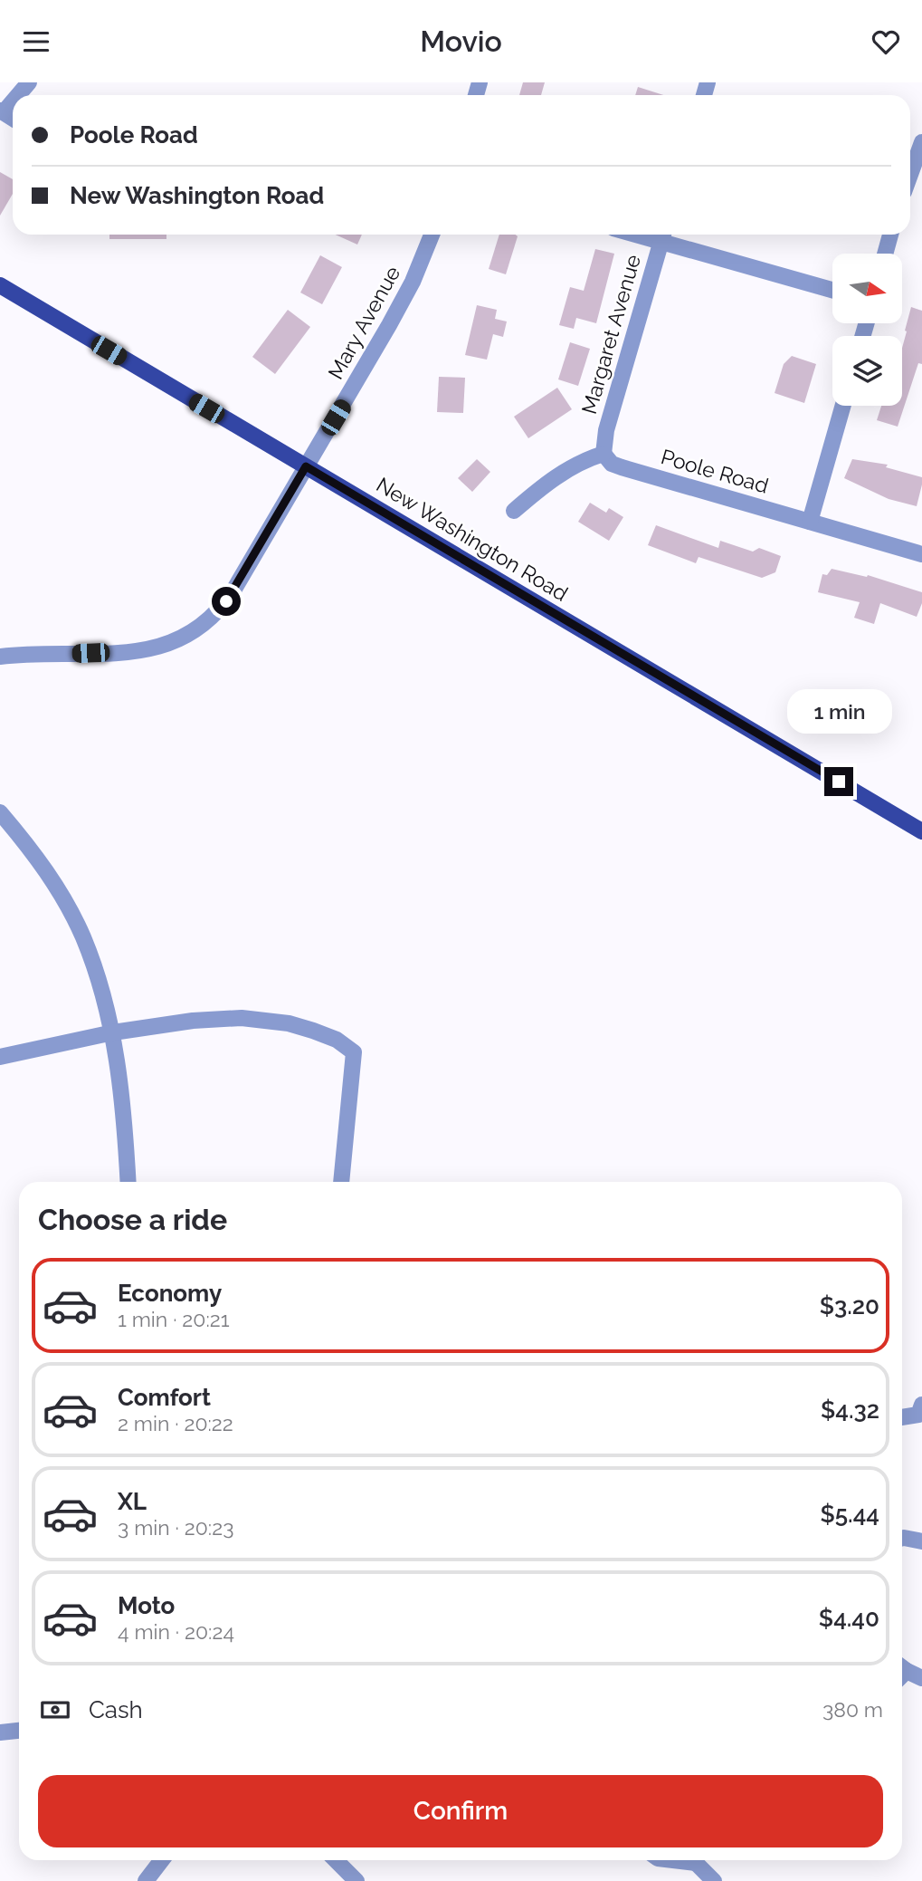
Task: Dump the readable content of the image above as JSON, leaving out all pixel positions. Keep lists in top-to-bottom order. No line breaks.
{"streets":{"main road":["New Washington Road"],"street":["Mary Avenue","Margaret Avenue","Poole Road"]},"crossings":[["Mary Avenue","New Washington Road"],["Margaret Avenue","Poole Road"]],"north":"right","page":{"header":"Movio","banner":["Poole Road","New Washington Road"],"bubble":"1 min","heading":"Choose a ride","list":[{"name":"Economy","note":"1 min · 20:21","value":"$3.20"},{"name":"Comfort","note":"2 min · 20:22","value":"$4.32"},{"name":"XL","note":"3 min · 20:23","value":"$5.44"},{"name":"Moto","note":"4 min · 20:24","value":"$4.40"}],"pay":["Cash","380 m"],"buttons":"Confirm"}}
